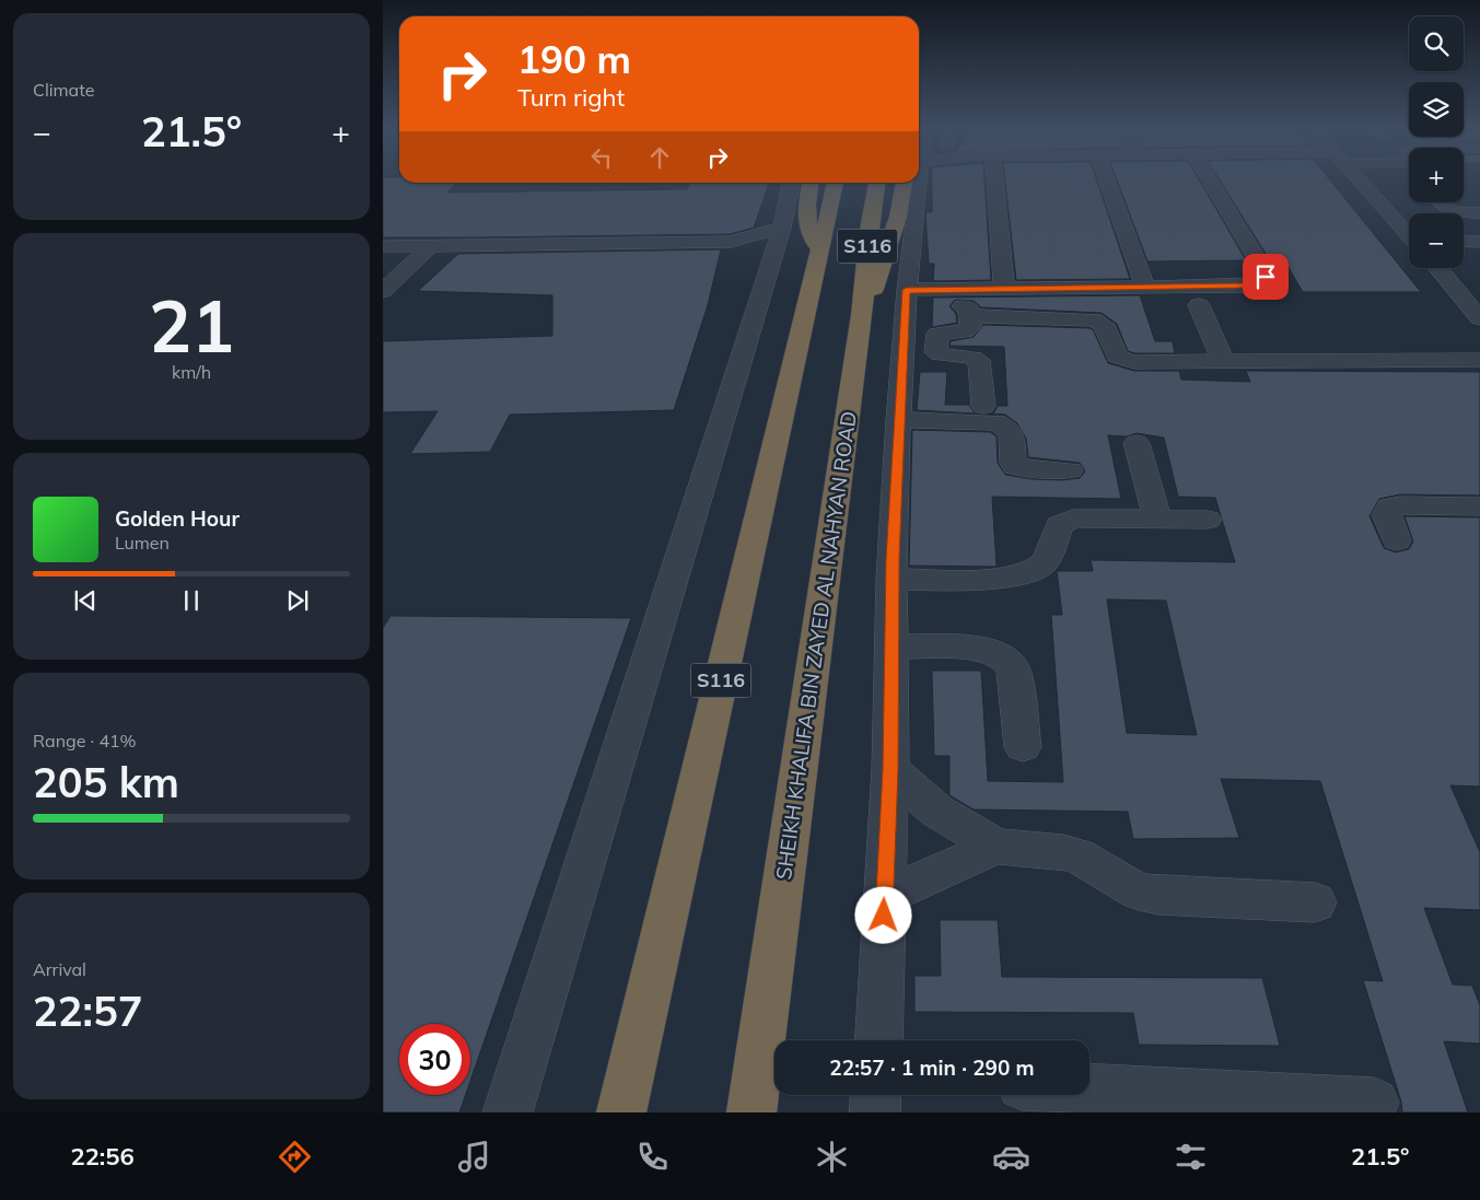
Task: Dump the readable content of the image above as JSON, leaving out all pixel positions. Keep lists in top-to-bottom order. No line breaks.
{"streets":{"highway":["S116","SHEIKH KHALIFA BIN ZAYED AL NAHYAN ROAD"]},"page":{"tile":["Climate",["21","km/h"],["Range · 41%","205 km"],["Arrival","22:57"]],"map_buttons":["+","−"],"turn":["190 m","Turn right"],"heat":["−","21.5°","+"],"song":["Golden Hour","Lumen"],"limit":"30","trip":"22:57 · 1 min · 290 m","tabs":["22:56","21.5°"]}}
